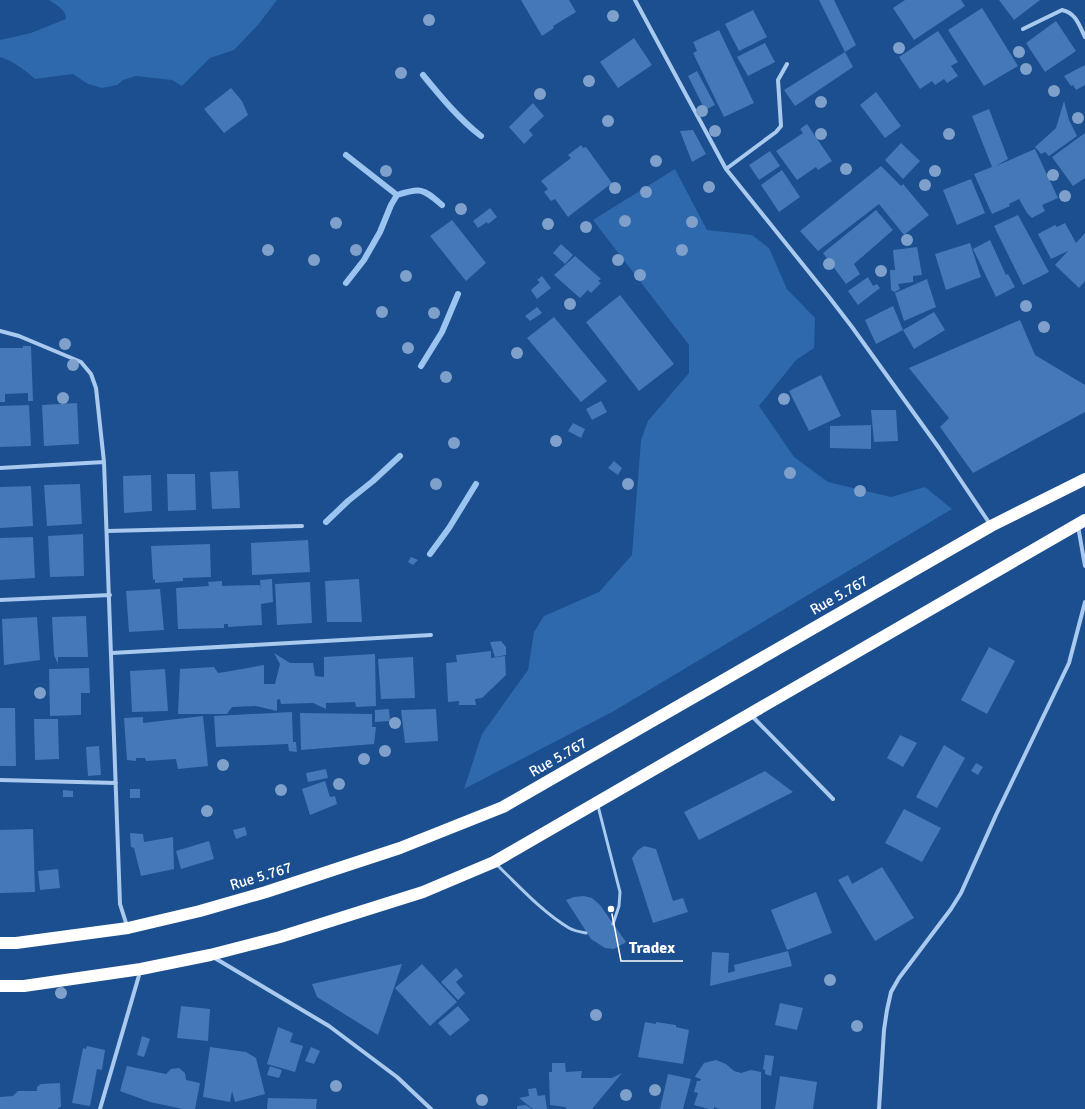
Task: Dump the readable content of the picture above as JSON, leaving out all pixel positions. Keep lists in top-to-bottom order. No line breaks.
{"streets":{"highway":["Rue 5.767"]},"places":["Tradex"]}
